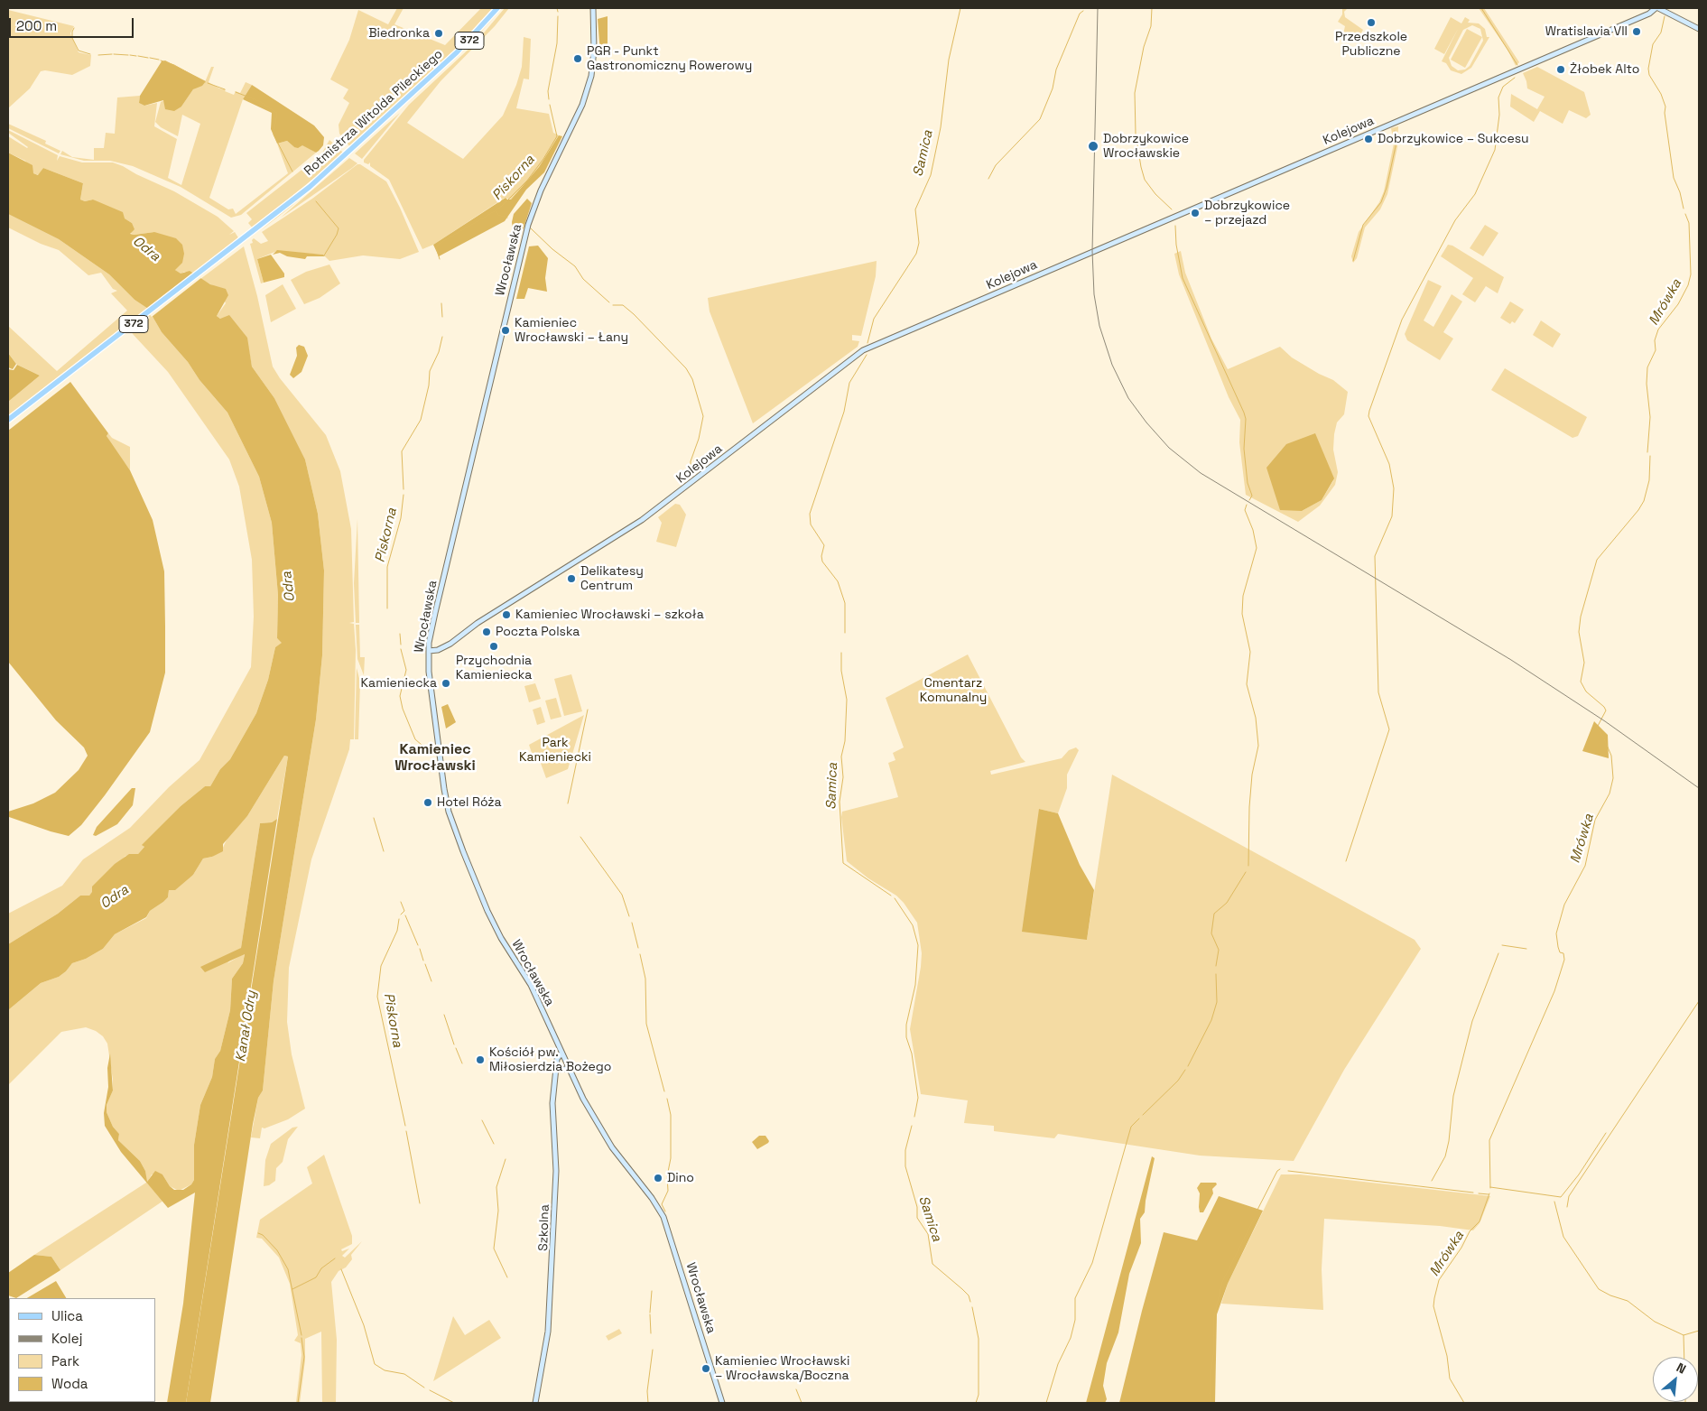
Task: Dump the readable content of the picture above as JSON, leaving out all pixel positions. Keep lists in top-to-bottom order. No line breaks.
{"streets":{"main road":["372","Rotmistrza Witolda Pileckiego"],"street":["Kolejowa","Wrocławska","Szkolna"]},"crossings":[["Kolejowa","Wrocławska"],["Wrocławska","Szkolna"]],"districts":["Kamieniec Wrocławski"],"water":["Samica","Piskorna","Odra","Mrówka","Kanał Odry"],"parks":["Cmentarz Komunalny","Park Kamieniecki"],"places":["Przedszkole Publiczne","Wratislavia VII","Biedronka","PGR - Punkt Gastronomiczny Rowerowy","Żłobek Alto","Dobrzykowice – Sukcesu","Dobrzykowice Wrocławskie","Dobrzykowice – przejazd","Kamieniec Wrocławski – Łany","Delikatesy Centrum","Kamieniec Wrocławski – szkoła","Poczta Polska","Przychodnia Kamieniecka","Kamieniecka","Hotel Róża","Kościół pw. Miłosierdzia Bożego","Dino","Kamieniec Wrocławski – Wrocławska/Boczna"],"legend":["Ulica","Kolej","Park","Woda"],"scale_bar":"200 m","north":"top right"}
